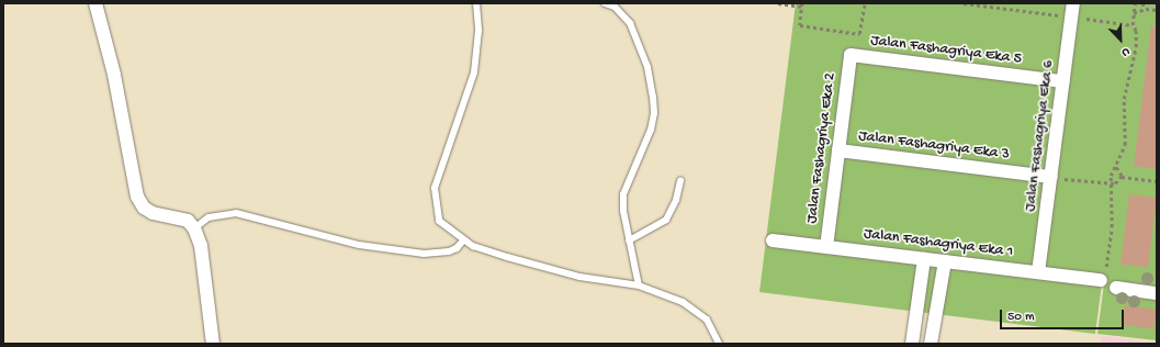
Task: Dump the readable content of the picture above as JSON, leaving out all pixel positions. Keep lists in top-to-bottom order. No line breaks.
{"streets":{"street":["Jalan Fashagriya Eka 5","Jalan Fashagriya Eka 6","Jalan Fashagriya Eka 3","Jalan Fashagriya Eka 2","Jalan Fashagriya Eka 1"]},"crossings":[["Jalan Fashagriya Eka 5","Jalan Fashagriya Eka 6"],["Jalan Fashagriya Eka 5","Jalan Fashagriya Eka 2"],["Jalan Fashagriya Eka 6","Jalan Fashagriya Eka 3"],["Jalan Fashagriya Eka 6","Jalan Fashagriya Eka 1"],["Jalan Fashagriya Eka 3","Jalan Fashagriya Eka 2"],["Jalan Fashagriya Eka 2","Jalan Fashagriya Eka 1"]],"scale_bar":"50 m","north":"bottom right"}
